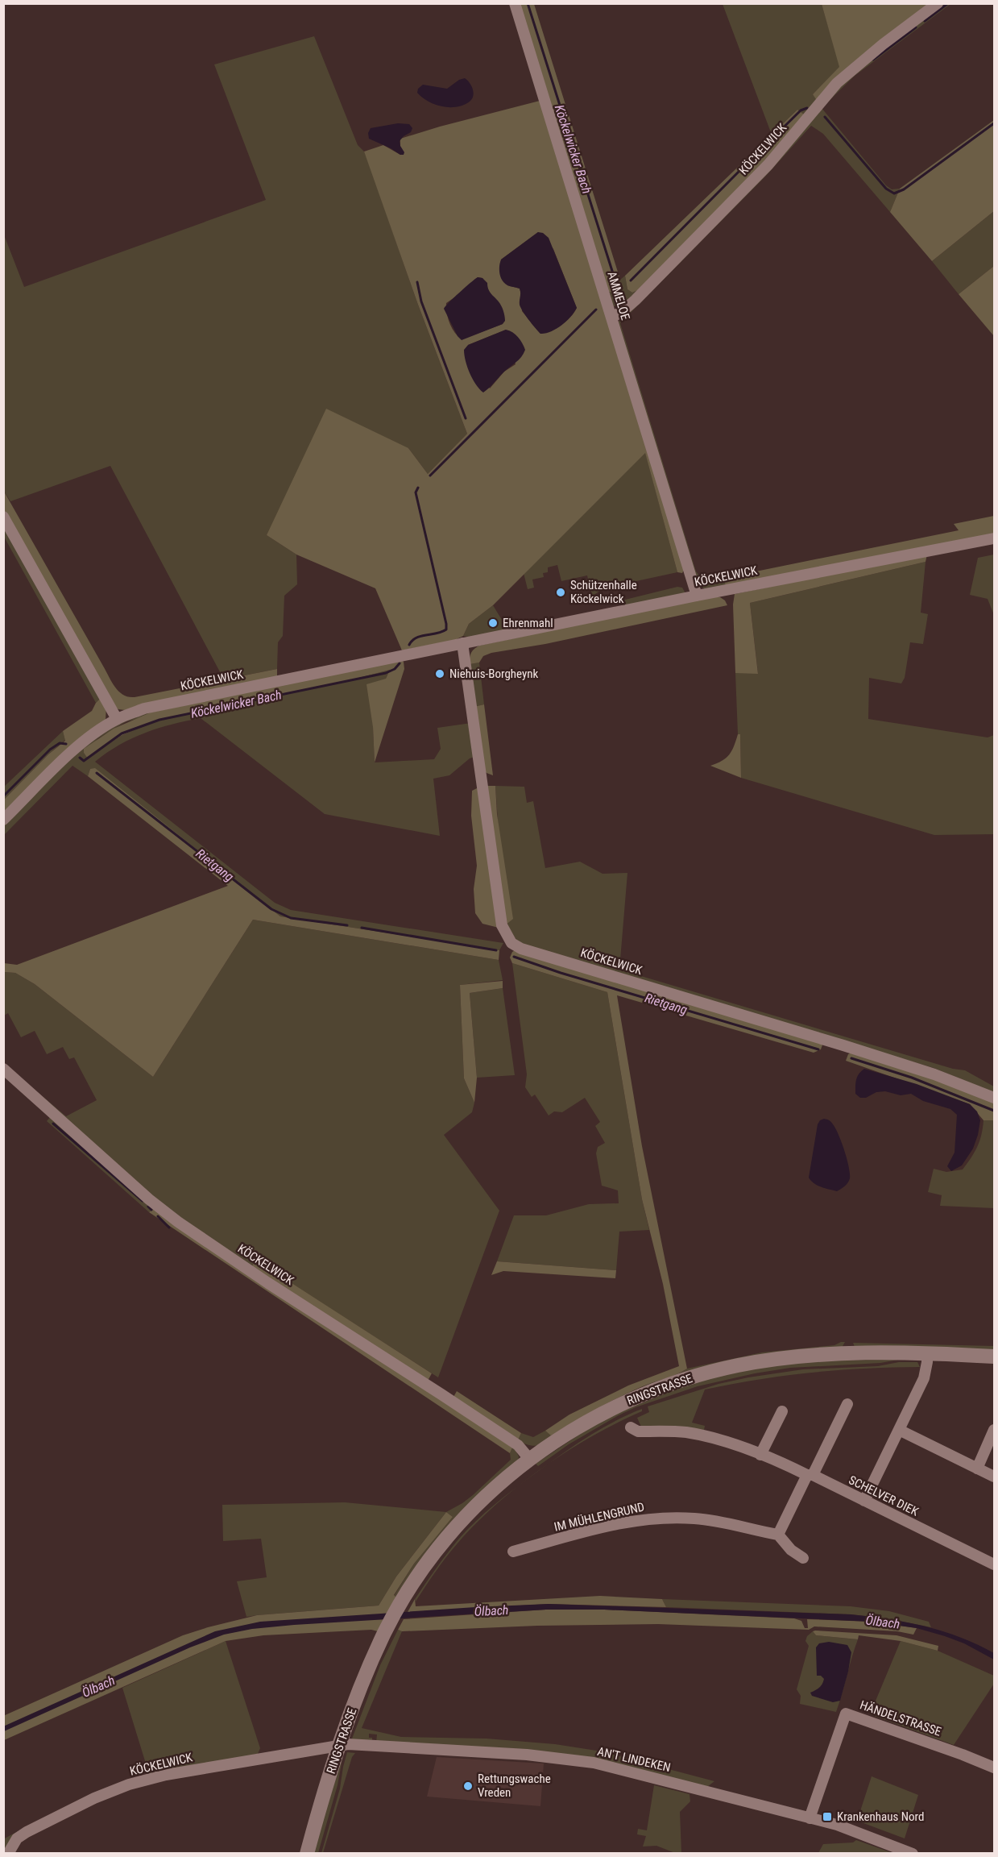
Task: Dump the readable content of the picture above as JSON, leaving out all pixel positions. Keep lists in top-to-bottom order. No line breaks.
{"streets":{"main road":["RINGSTRASSE"],"street":["KÖCKELWICK","AMMELOE","SCHELVER DIEK","IM MÜHLENGRUND","HÄNDELSTRASSE","AN'T LINDEKEN"]},"crossings":[["KÖCKELWICK","AMMELOE"],["KÖCKELWICK","RINGSTRASSE"],["KÖCKELWICK","AN'T LINDEKEN"],["RINGSTRASSE","AN'T LINDEKEN"],["HÄNDELSTRASSE","AN'T LINDEKEN"]],"water":["Köckelwicker Bach","Rietgang","Ölbach"],"places":{"other":["Schützenhalle Köckelwick","Ehrenmahl","Niehuis-Borgheynk","Rettungswache Vreden"],"transit":["Krankenhaus Nord"]}}
